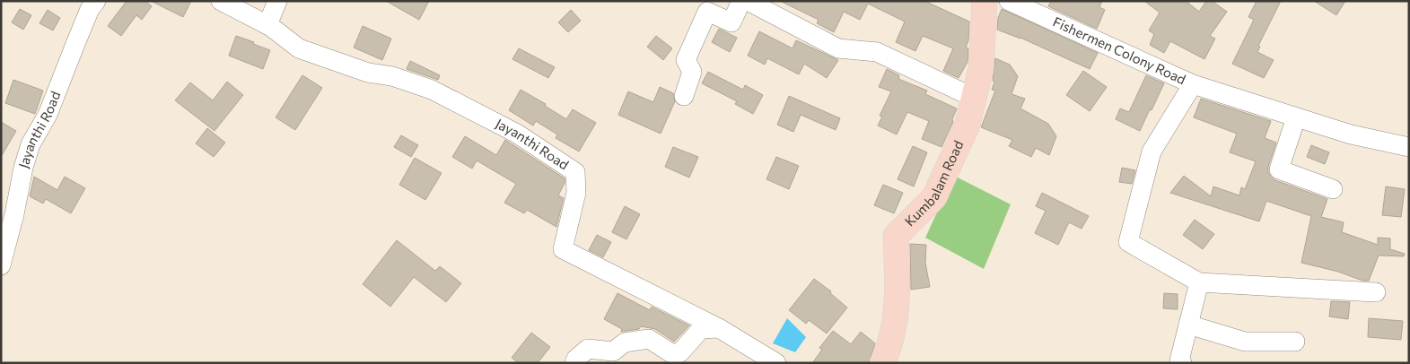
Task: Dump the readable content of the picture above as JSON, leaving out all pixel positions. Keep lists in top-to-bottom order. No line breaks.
{"streets":{"main road":["Kumbalam Road"],"street":["Fishermen Colony Road","Jayanthi Road"]}}
